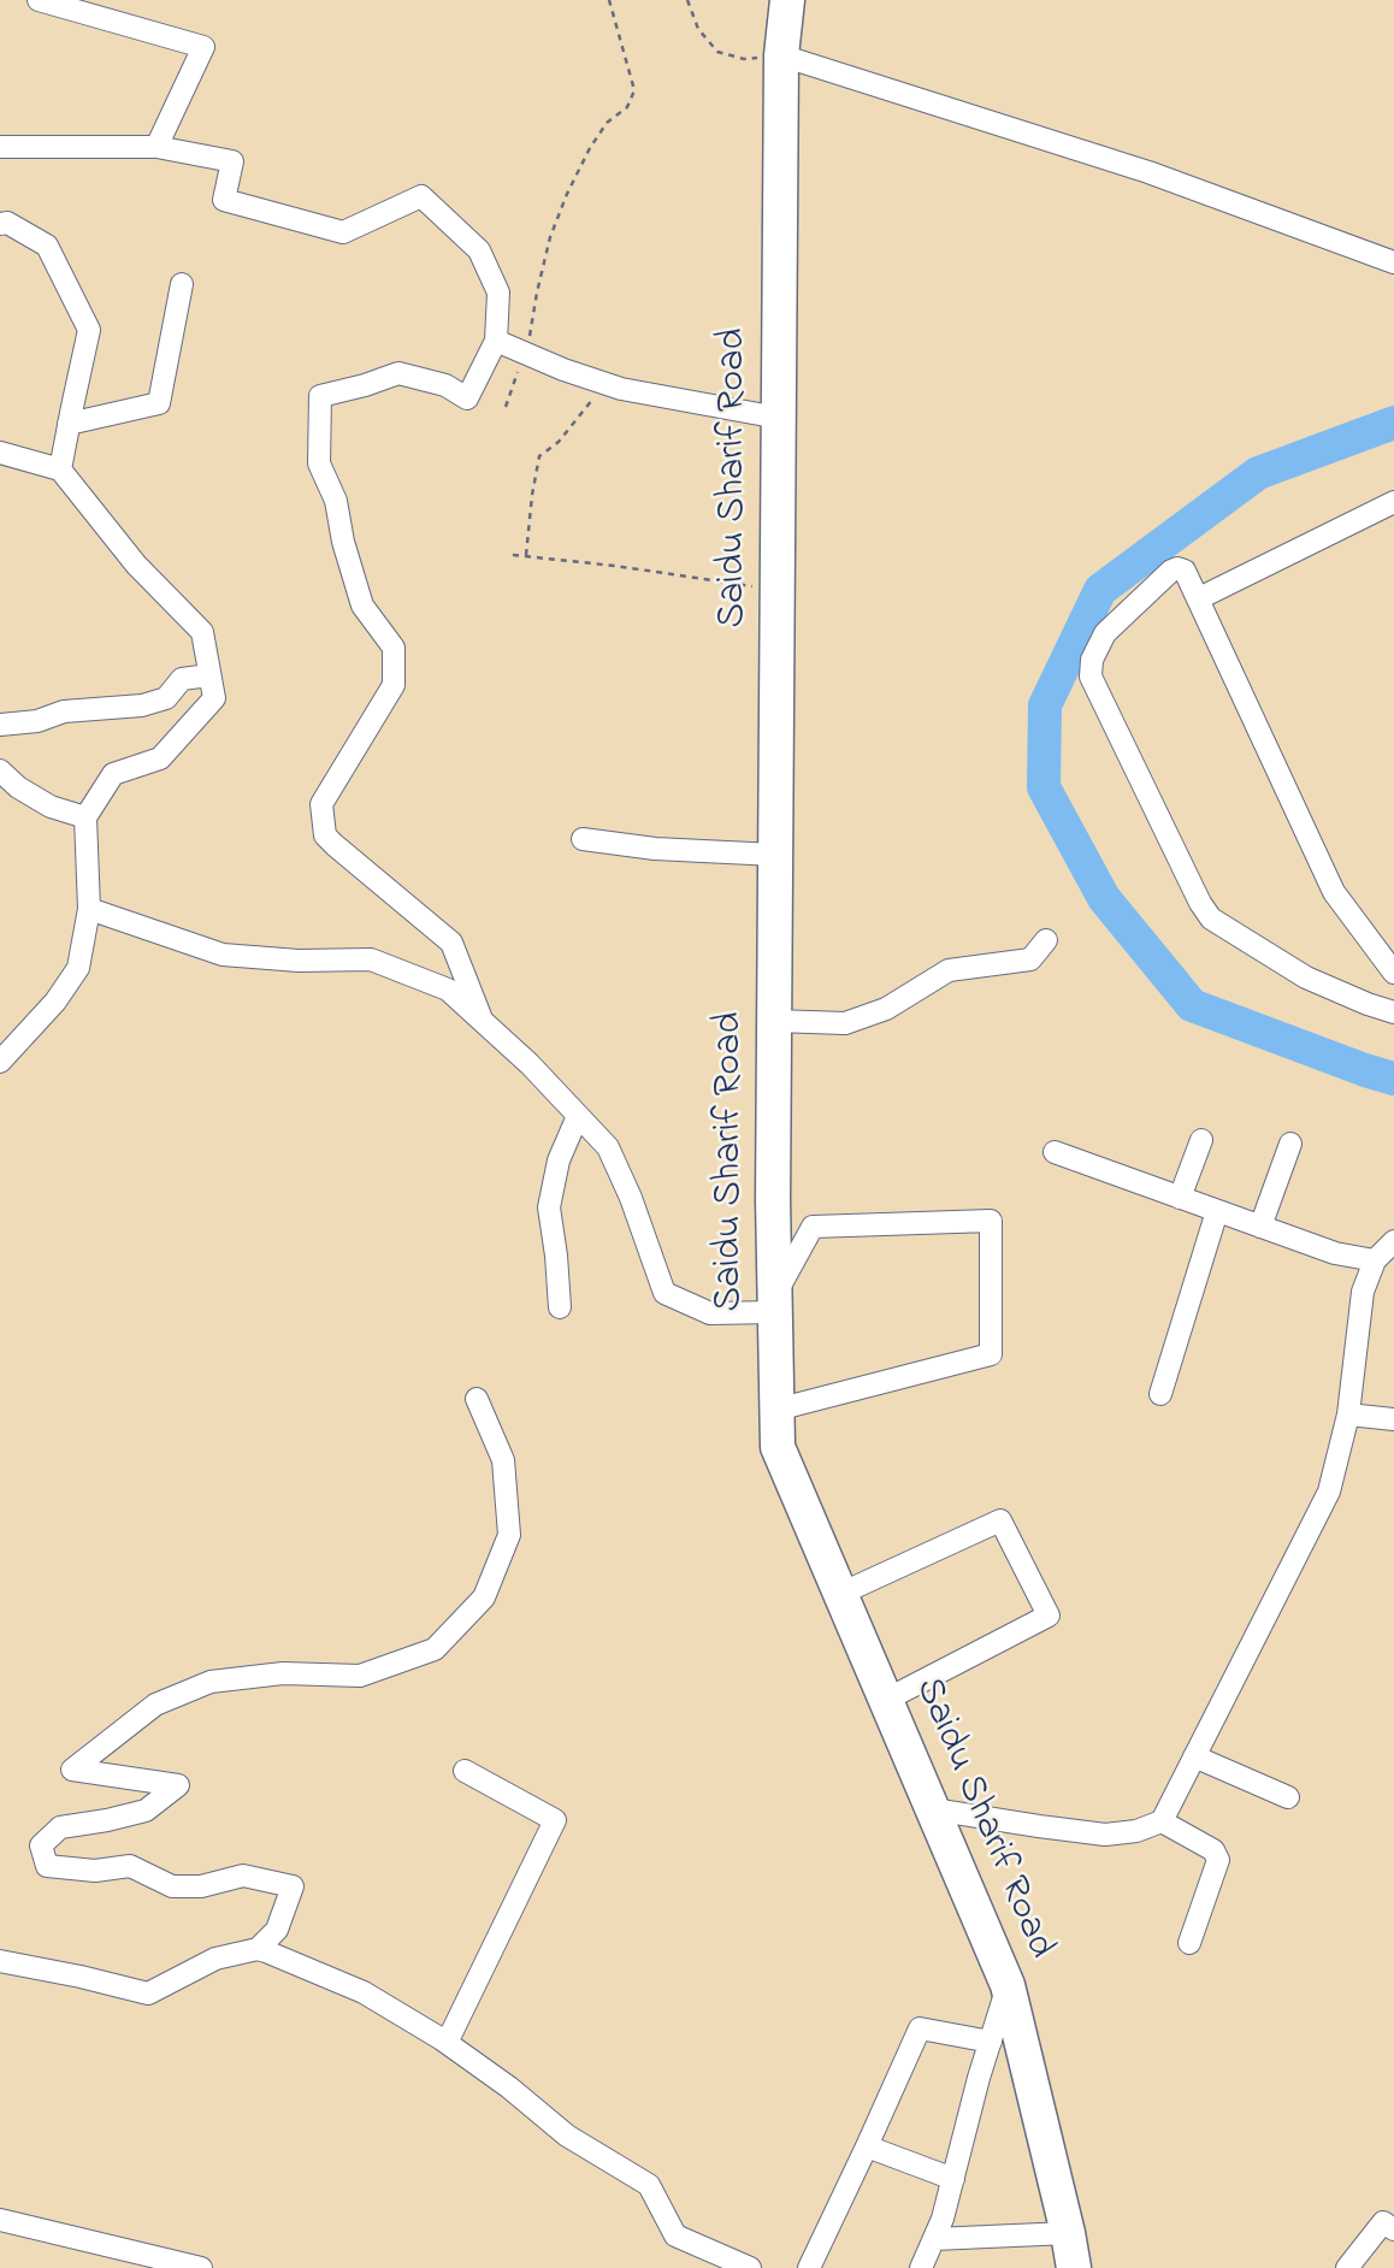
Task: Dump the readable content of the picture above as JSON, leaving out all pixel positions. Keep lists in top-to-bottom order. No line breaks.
{"streets":{"main road":["Saidu Sharif Road"]}}
